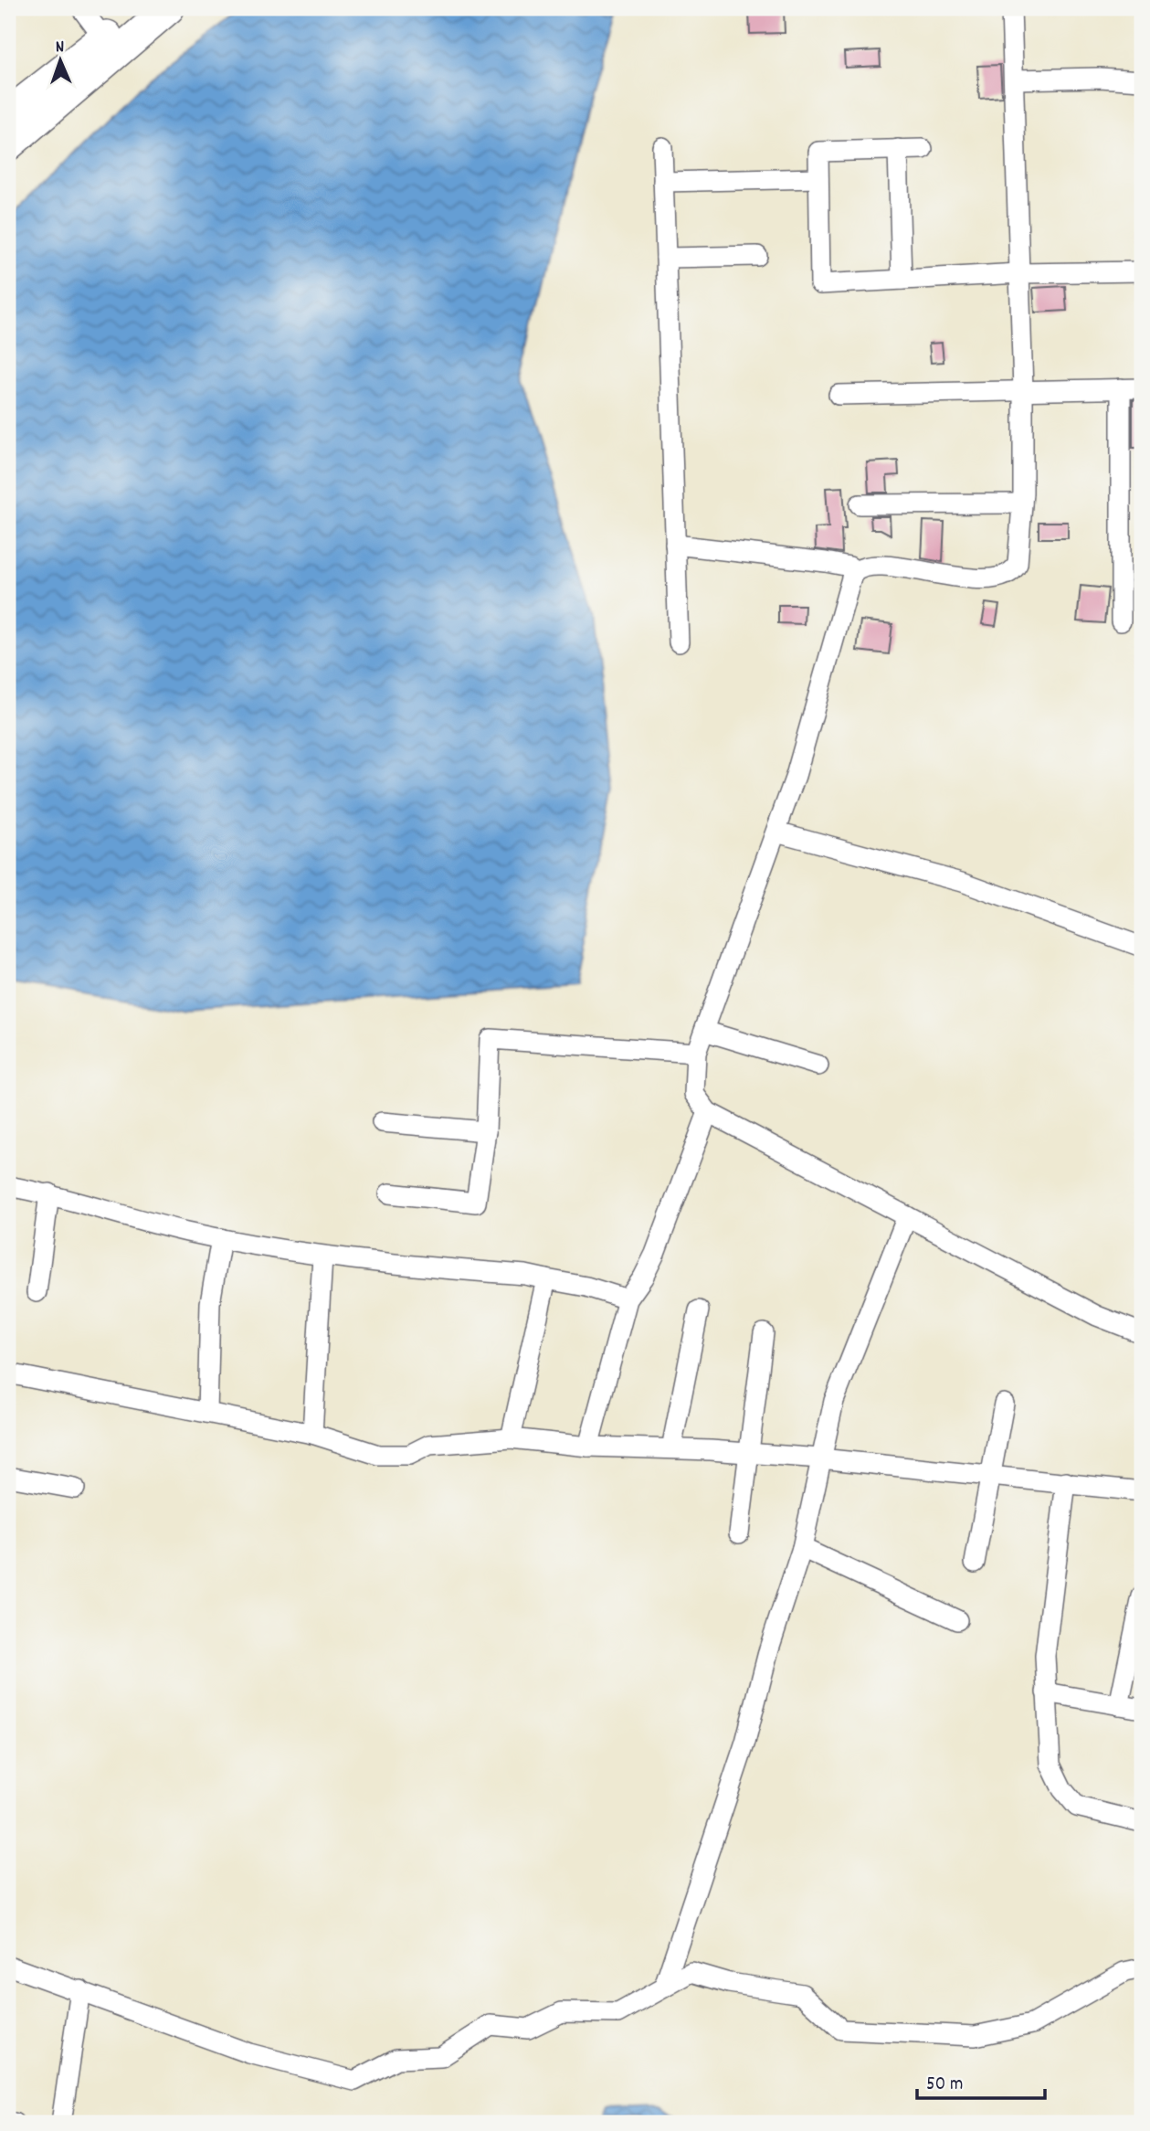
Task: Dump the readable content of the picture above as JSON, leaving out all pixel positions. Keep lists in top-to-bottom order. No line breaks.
{"scale_bar":"50 m","north":"top"}
